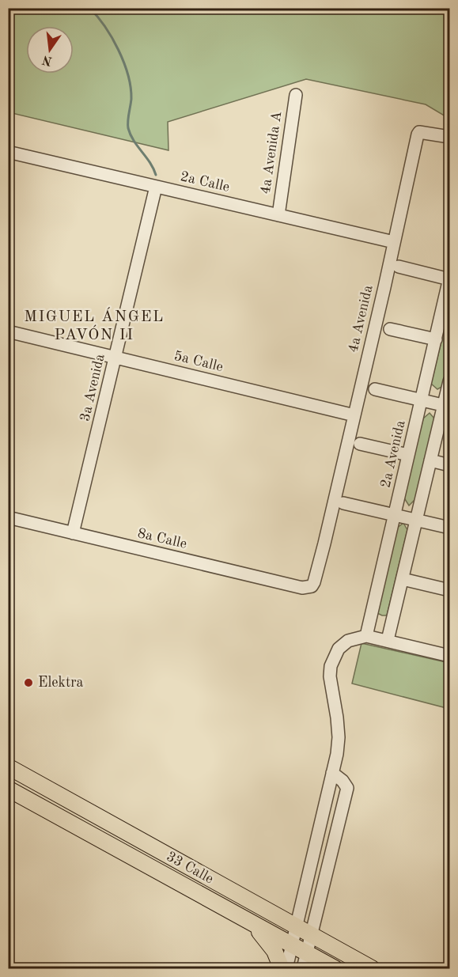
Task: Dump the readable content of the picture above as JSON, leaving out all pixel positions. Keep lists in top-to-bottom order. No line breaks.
{"streets":{"main road":["33 Calle"],"street":["4a Avenida A","2a Calle","4a Avenida","5a Calle","3a Avenida","2a Avenida","8a Calle"]},"crossings":[["4a Avenida A","2a Calle"],["2a Calle","4a Avenida"],["2a Calle","3a Avenida"],["4a Avenida","5a Calle"],["4a Avenida","8a Calle"],["5a Calle","3a Avenida"],["3a Avenida","8a Calle"]],"districts":["MIGUEL ÁNGEL PAVÓN II"],"places":["Elektra"],"north":"bottom"}
